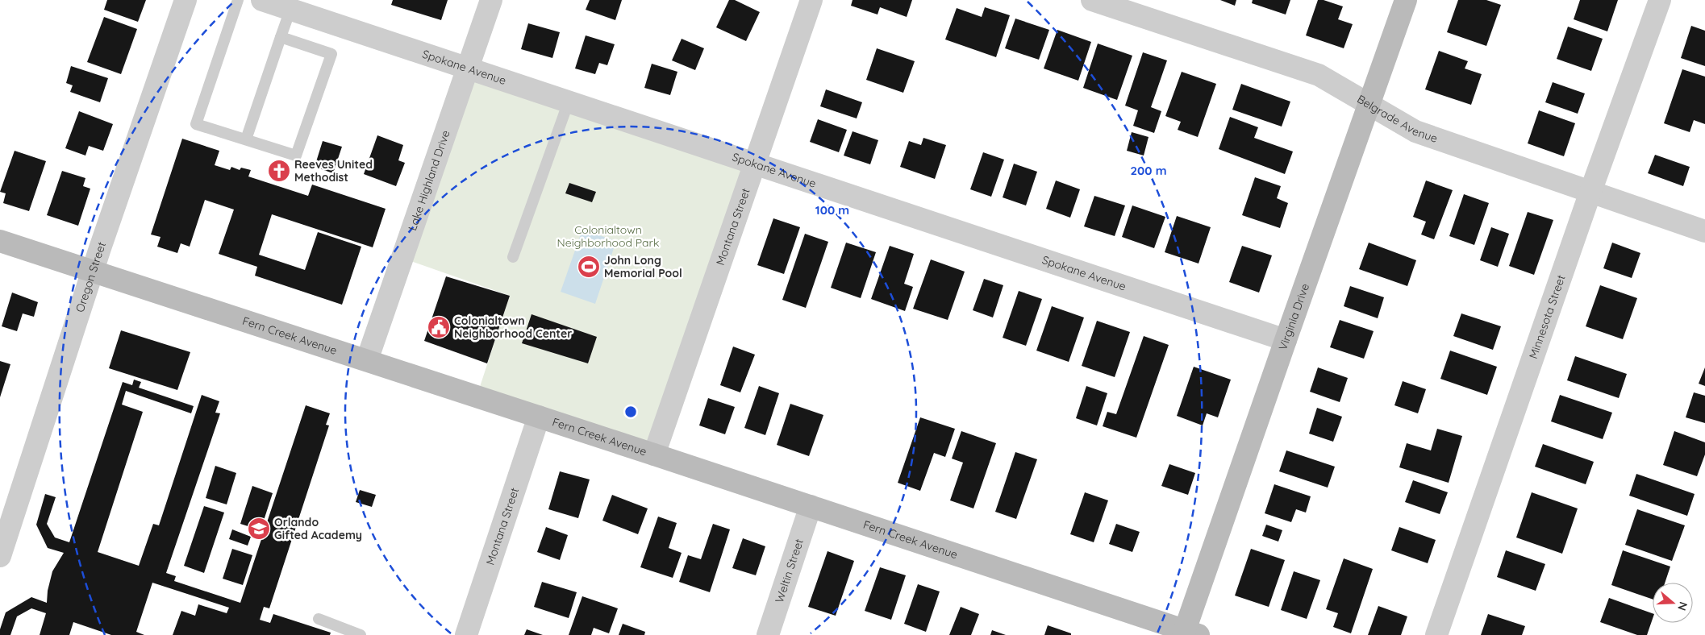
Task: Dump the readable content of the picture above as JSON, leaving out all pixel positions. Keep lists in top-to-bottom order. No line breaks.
{"streets":{"street":["Spokane Avenue","Belgrade Avenue","Lake Highland Drive","Montana Street","Oregon Street","Virginia Drive","Minnesota Street","Fern Creek Avenue","Weltin Street"]},"crossings":[["Spokane Avenue","Lake Highland Drive"],["Spokane Avenue","Montana Street"],["Spokane Avenue","Virginia Drive"],["Belgrade Avenue","Virginia Drive"],["Belgrade Avenue","Minnesota Street"],["Lake Highland Drive","Fern Creek Avenue"],["Montana Street","Fern Creek Avenue"],["Oregon Street","Fern Creek Avenue"],["Virginia Drive","Fern Creek Avenue"],["Fern Creek Avenue","Weltin Street"]],"parks":["Colonialtown Neighborhood Park"],"places":{"church":["Reeves United Methodist"],"sports":["John Long Memorial Pool"],"public building":["Colonialtown Neighborhood Center"],"school or university":["Orlando Gifted Academy"]},"north":"right","rings":["200 m","100 m"]}
